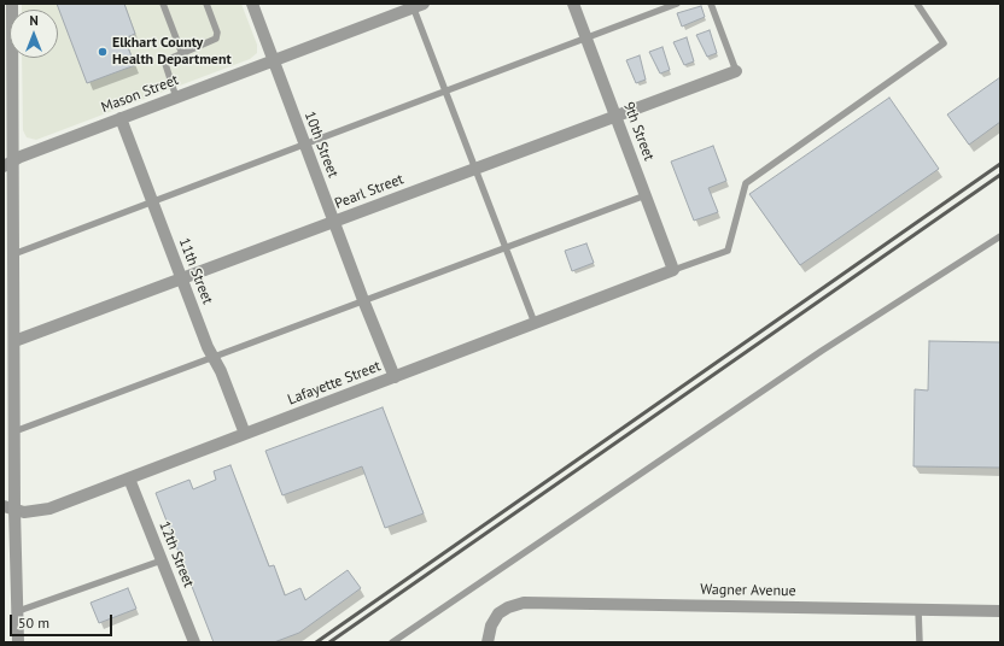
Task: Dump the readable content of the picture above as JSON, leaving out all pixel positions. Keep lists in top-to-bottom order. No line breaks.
{"streets":{"street":["Mason Street","9th Street","10th Street","Pearl Street","11th Street","Lafayette Street","12th Street","Wagner Avenue"]},"crossings":[["Mason Street","10th Street"],["Mason Street","11th Street"],["9th Street","Pearl Street"],["9th Street","Lafayette Street"],["10th Street","Pearl Street"],["10th Street","Lafayette Street"],["Pearl Street","11th Street"],["11th Street","Lafayette Street"],["Lafayette Street","12th Street"]],"places":["Elkhart County Health Department"],"scale_bar":"50 m","north":"top"}
